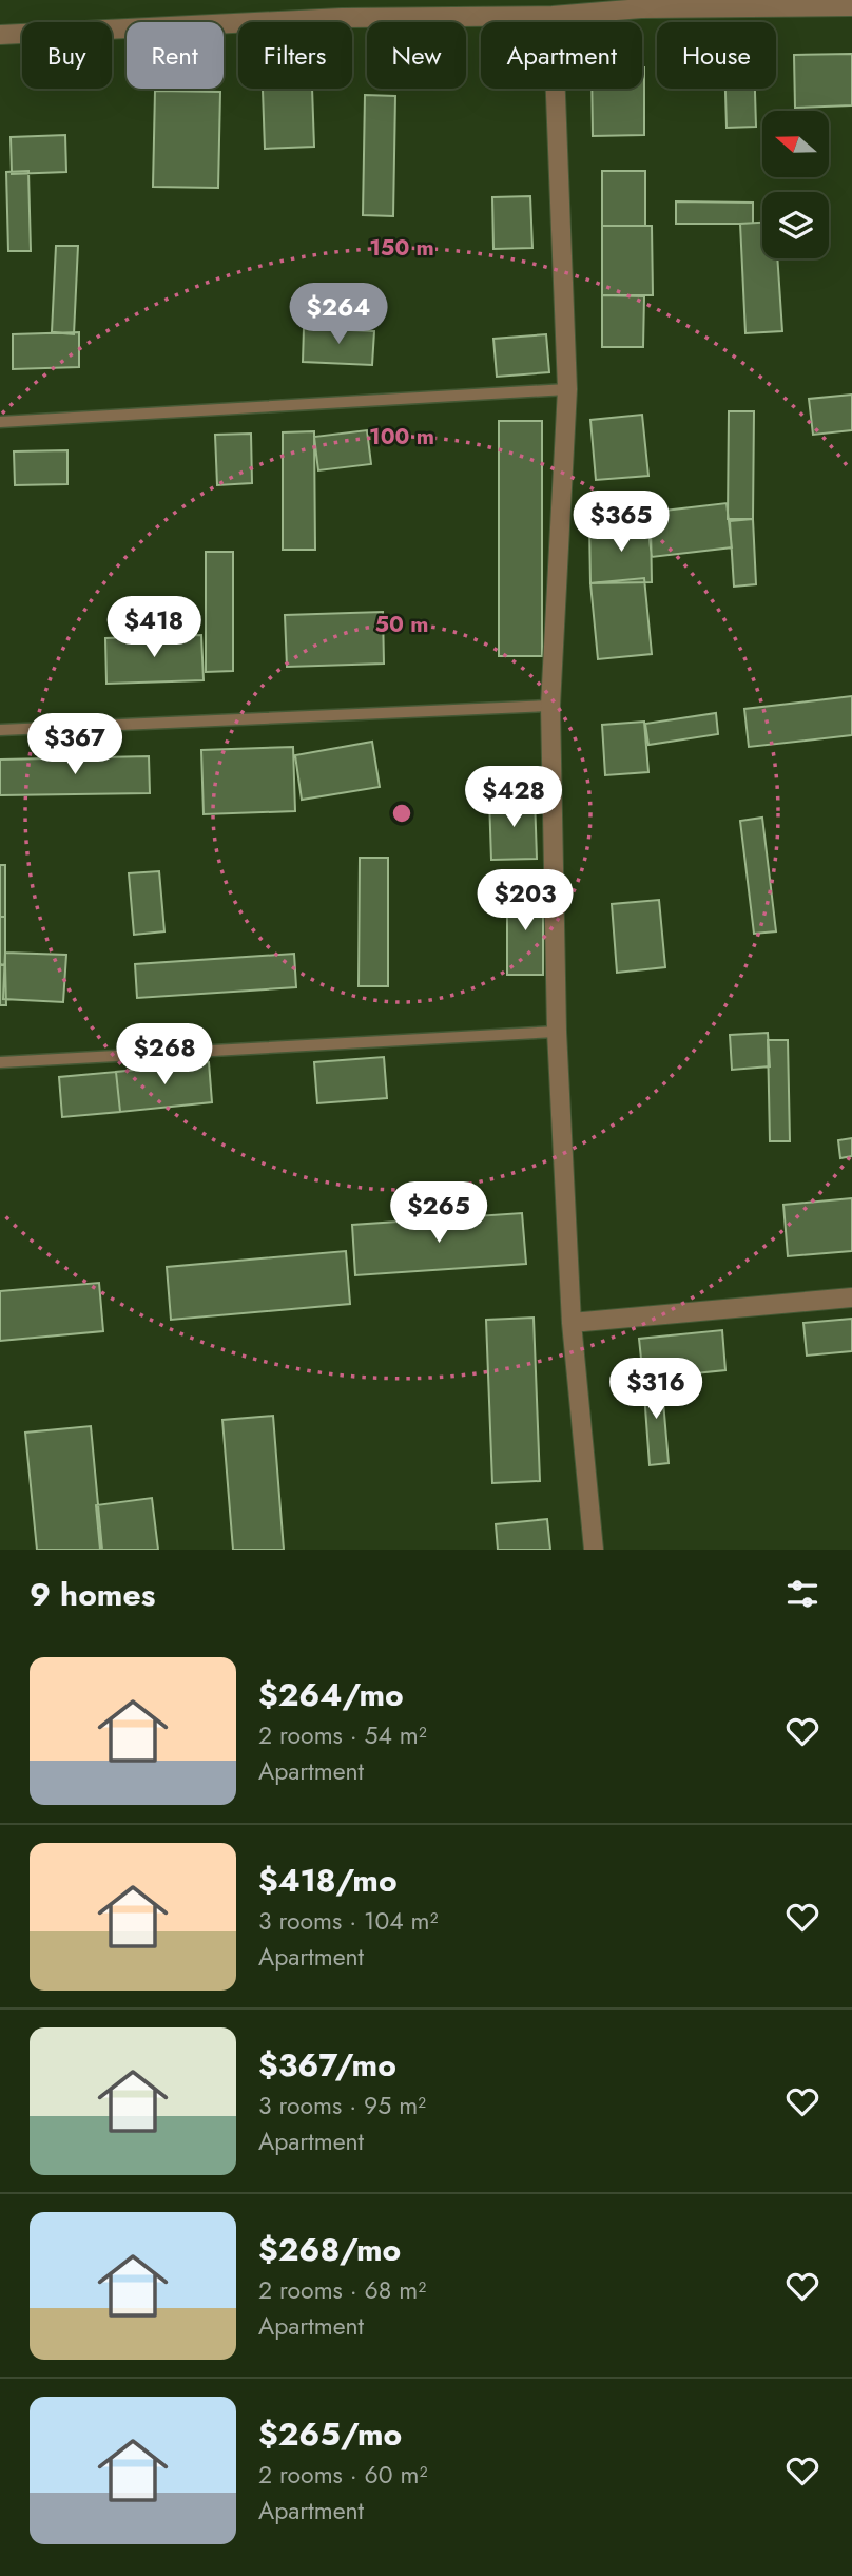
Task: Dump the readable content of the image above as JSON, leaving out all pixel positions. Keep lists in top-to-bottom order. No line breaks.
{"north":"left","page":{"chip":["Buy","Rent","Filters","New","Apartment","House"],"price":["$264","$365","$418","$367","$428","$203","$268","$265","$316"],"heading":"9 homes","list":[{"name":"$264/mo","note":"2 rooms · 54 m² · Apartment"},{"name":"$418/mo","note":"3 rooms · 104 m² · Apartment"},{"name":"$367/mo","note":"3 rooms · 95 m² · Apartment"},{"name":"$268/mo","note":"2 rooms · 68 m² · Apartment"},{"name":"$265/mo","note":"2 rooms · 60 m² · Apartment"}]},"rings":["150 m","100 m","50 m"]}
